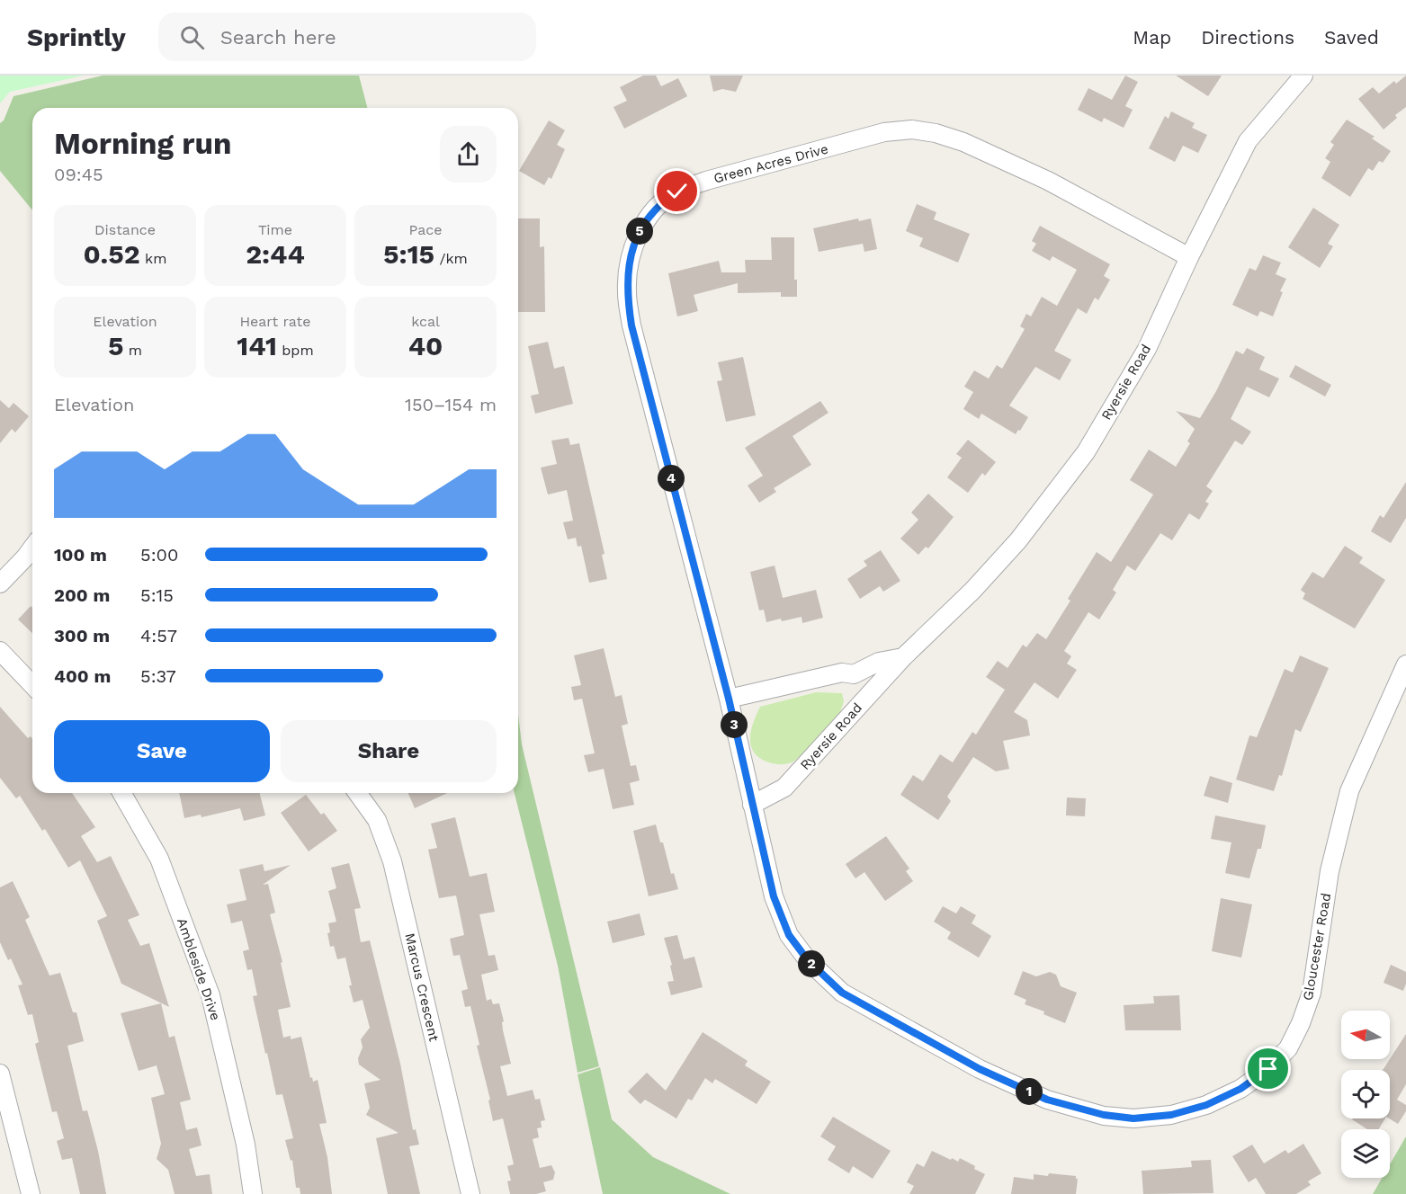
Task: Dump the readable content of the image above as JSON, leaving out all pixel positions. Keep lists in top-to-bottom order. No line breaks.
{"streets":{"street":["Green Acres Drive","Ryersie Road","Gloucester Road","Ambleside Drive","Marcus Crescent"]},"crossings":[["Green Acres Drive","Ryersie Road"],["Green Acres Drive","Gloucester Road"],["Ryersie Road","Gloucester Road"]],"north":"left","page":{"header":"Sprintly","search":"Search here","nav":["Map","Directions","Saved"],"heading":["Morning run","09:45"],"stats":[["Distance","0.52 km"],["Time","2:44"],["Pace","5:15 /km"],["Elevation","5 m"],["Heart rate","141 bpm"],["kcal","40"]],"pins":["5","4","3","2","1"],"chart":["Elevation","150–154 m"],"list":[{"name":"100 m","note":"5:00"},{"name":"200 m","note":"5:15"},{"name":"300 m","note":"4:57"},{"name":"400 m","note":"5:37"}],"buttons":["Save","Share"]}}
